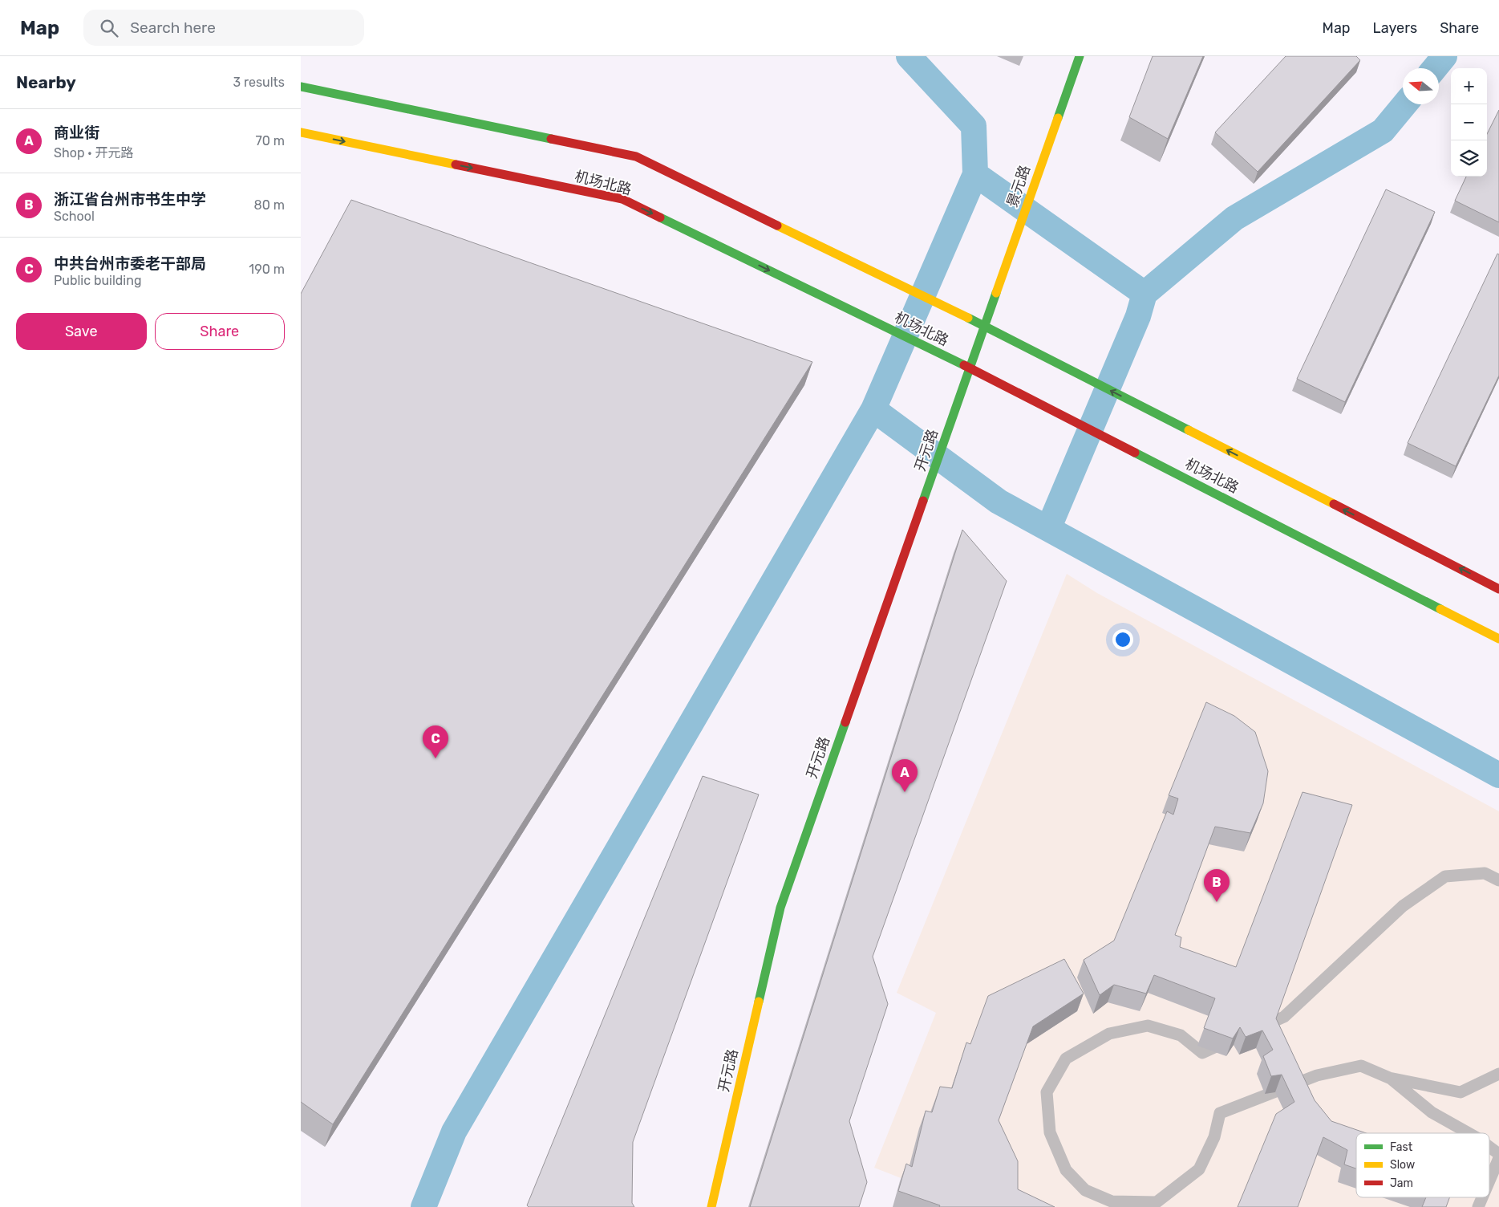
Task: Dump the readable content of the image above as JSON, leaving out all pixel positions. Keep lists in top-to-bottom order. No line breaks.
{"streets":{"main road":["机场北路","景元路","开元路"]},"crossings":[["机场北路","开元路"],["景元路","开元路"]],"legend":["Fast","Slow","Jam"],"north":"left","page":{"header":"Map","search":"Search here","nav":["Map","Layers","Share"],"heading":["Nearby","3 results"],"map_buttons":["+","−"],"list":[{"mark":"A","name":"商业街","note":"Shop · 开元路","value":"70 m"},{"mark":"B","name":"浙江省台州市书生中学","note":"School","value":"80 m"},{"mark":"C","name":"中共台州市委老干部局","note":"Public building","value":"190 m"}],"buttons":["Save","Share"],"pins":["C","A","B"]}}
